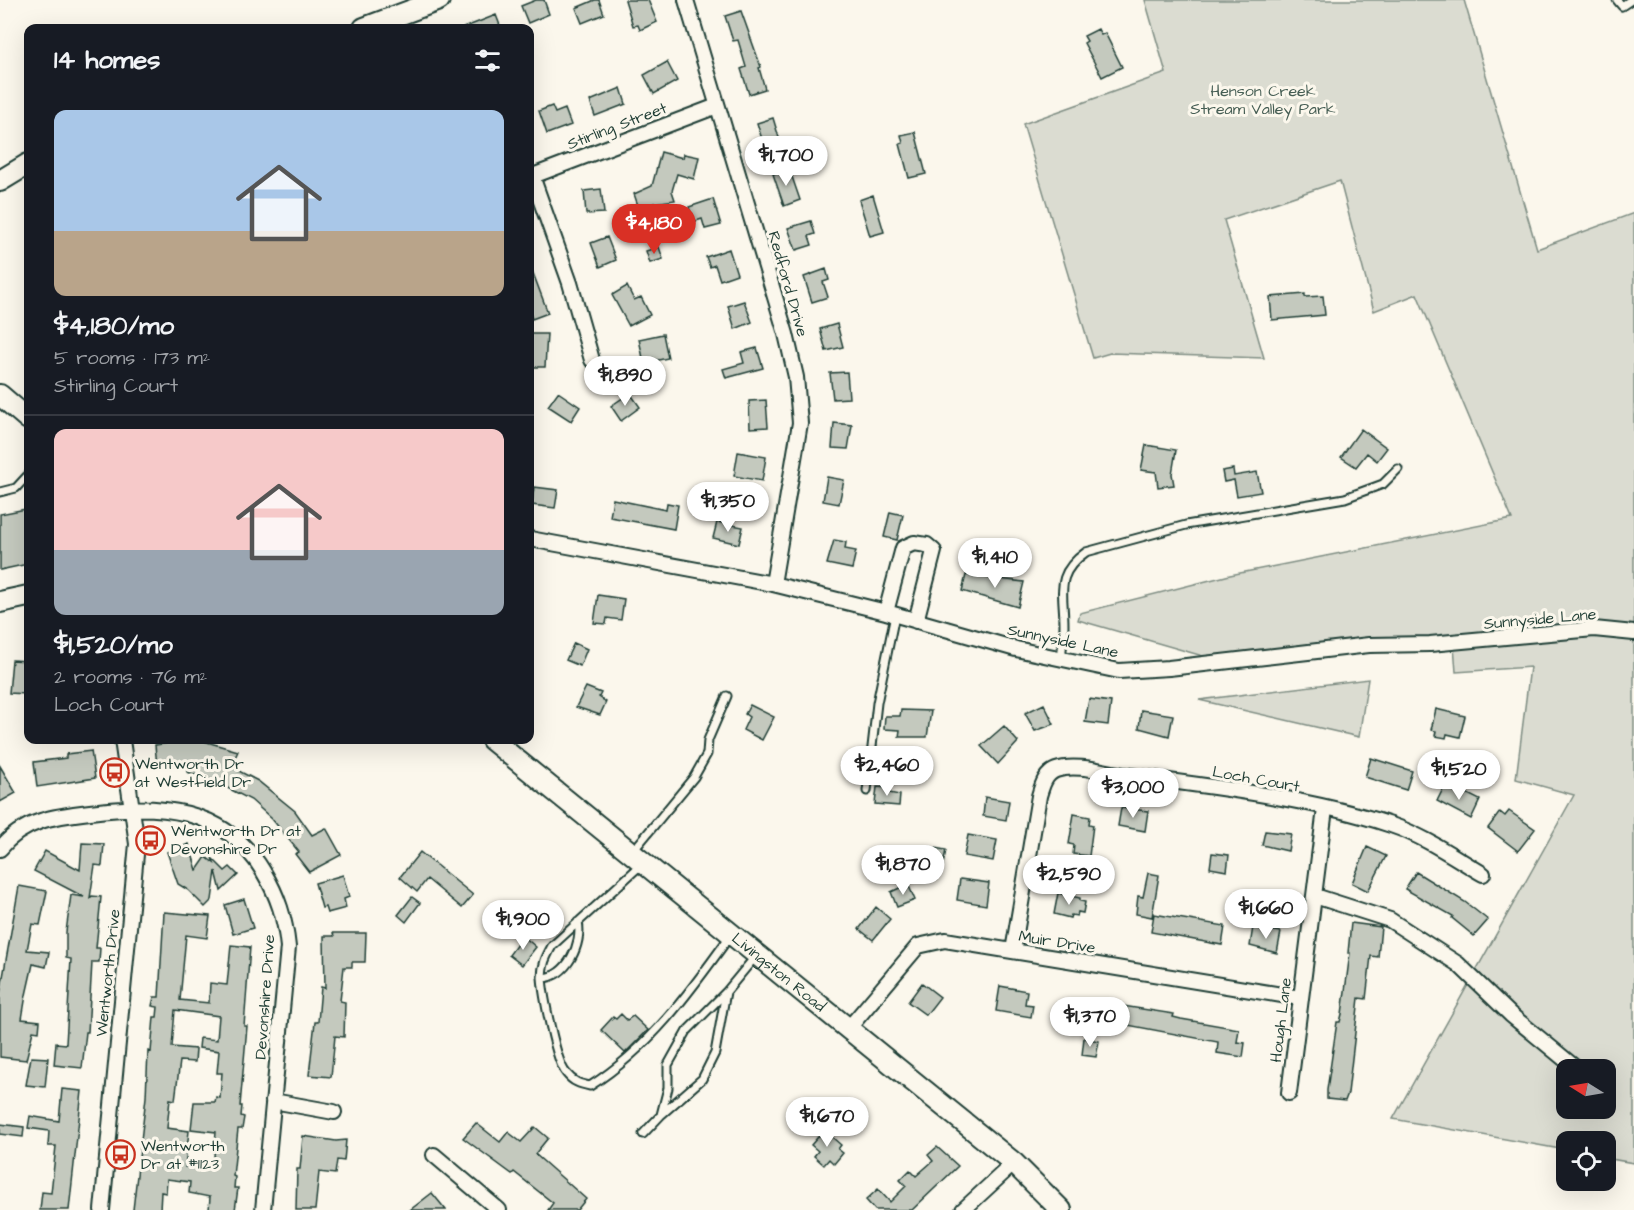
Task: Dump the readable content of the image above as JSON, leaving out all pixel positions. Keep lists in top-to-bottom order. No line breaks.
{"streets":{"main road":["Livingston Road"],"street":["Stirling Street","Redford Drive","Sunnyside Lane","Loch Court","Muir Drive","Wentworth Drive","Devonshire Drive","Hough Lane"]},"crossings":[["Stirling Street","Redford Drive"],["Redford Drive","Sunnyside Lane"],["Loch Court","Muir Drive"],["Loch Court","Hough Lane"],["Muir Drive","Livingston Road"],["Muir Drive","Hough Lane"],["Wentworth Drive","Devonshire Drive"]],"parks":["Henson Creek Stream Valley Park"],"places":{"bus stop":["Wentworth Dr at Westfield Dr","Wentworth Dr at Devonshire Dr","Wentworth Dr at #1123"]},"north":"left","page":{"heading":"14 homes","list":[{"name":"$4,180/mo","note":"5 rooms · 173 m² · Stirling Court"},{"name":"$1,520/mo","note":"2 rooms · 76 m² · Loch Court"}],"price":["$1,700","$4,180","$1,890","$1,350","$1,410","$2,460","$1,520","$3,000","$1,870","$2,590","$1,660","$1,900","$1,370","$1,670"]}}
